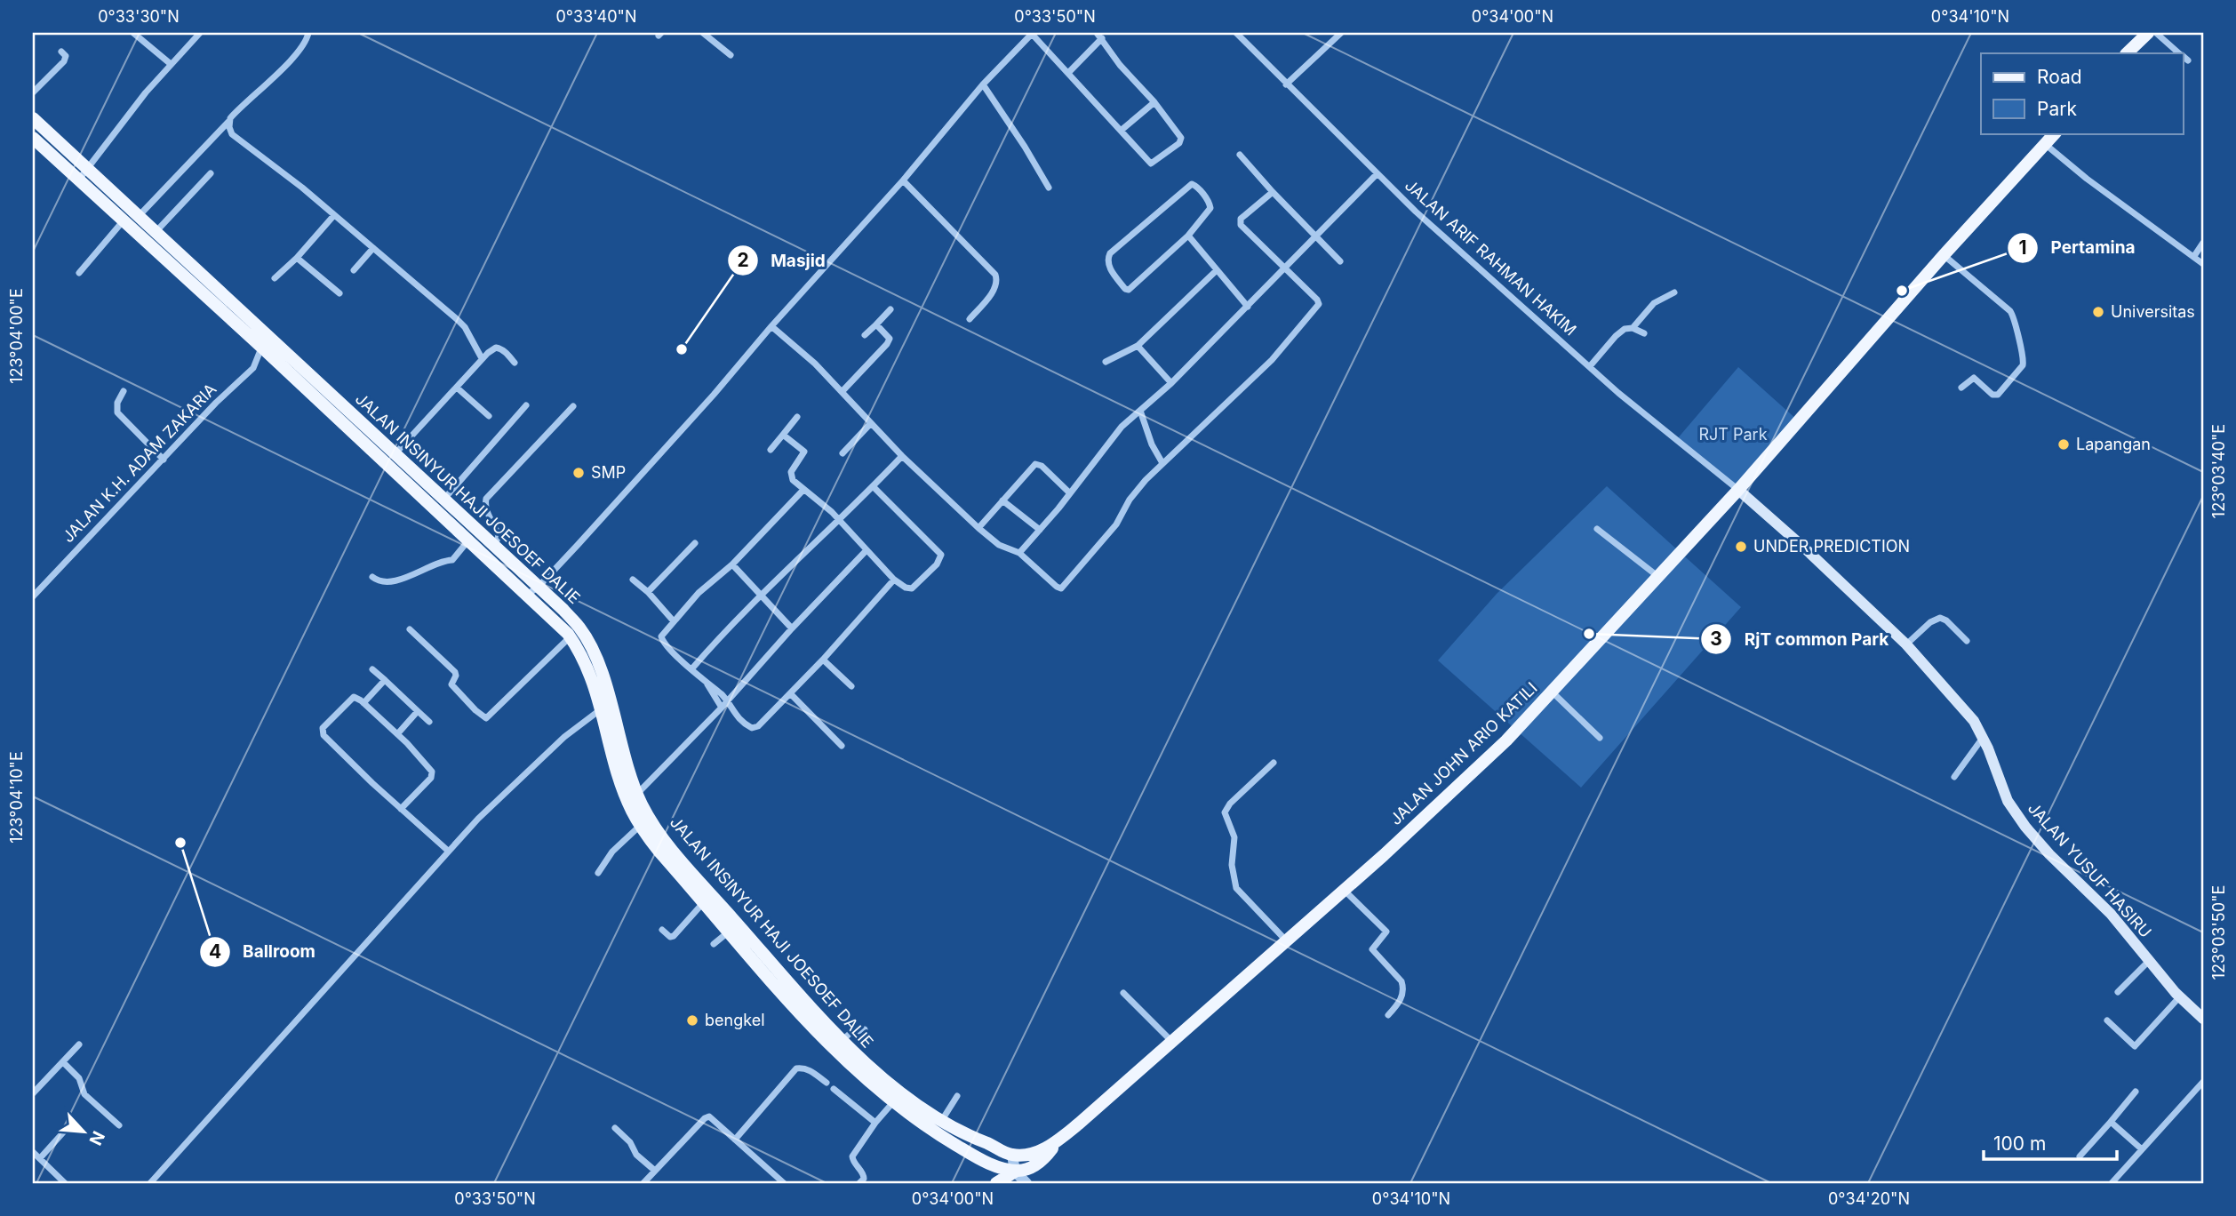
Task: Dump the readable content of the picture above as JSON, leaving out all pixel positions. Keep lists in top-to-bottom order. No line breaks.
{"streets":{"main road":["JALAN INSINYUR HAJI JOESOEF DALIE","JALAN JOHN ARIO KATILI","JALAN YUSUF HASIRU"],"street":["JALAN ARIF RAHMAN HAKIM","JALAN K.H. ADAM ZAKARIA"]},"crossings":[["JALAN ARIF RAHMAN HAKIM","JALAN JOHN ARIO KATILI"],["JALAN ARIF RAHMAN HAKIM","JALAN YUSUF HASIRU"],["JALAN K.H. ADAM ZAKARIA","JALAN INSINYUR HAJI JOESOEF DALIE"],["JALAN INSINYUR HAJI JOESOEF DALIE","JALAN JOHN ARIO KATILI"],["JALAN JOHN ARIO KATILI","JALAN YUSUF HASIRU"]],"parks":["RJT Park"],"places":["Pertamina","Universitas","Masjid","Lapangan","SMP","UNDER PREDICTION","RjT common Park","Ballroom","bengkel"],"legend":["Road","Park"],"scale_bar":"100 m","north":"bottom right","coordinates":["0°33'30\"N","0°33'40\"N","0°33'50\"N","0°34'00\"N","0°34'10\"N","123°04'00\"E","123°03'40\"E","123°04'10\"E","123°03'50\"E","0°34'20\"N"]}
